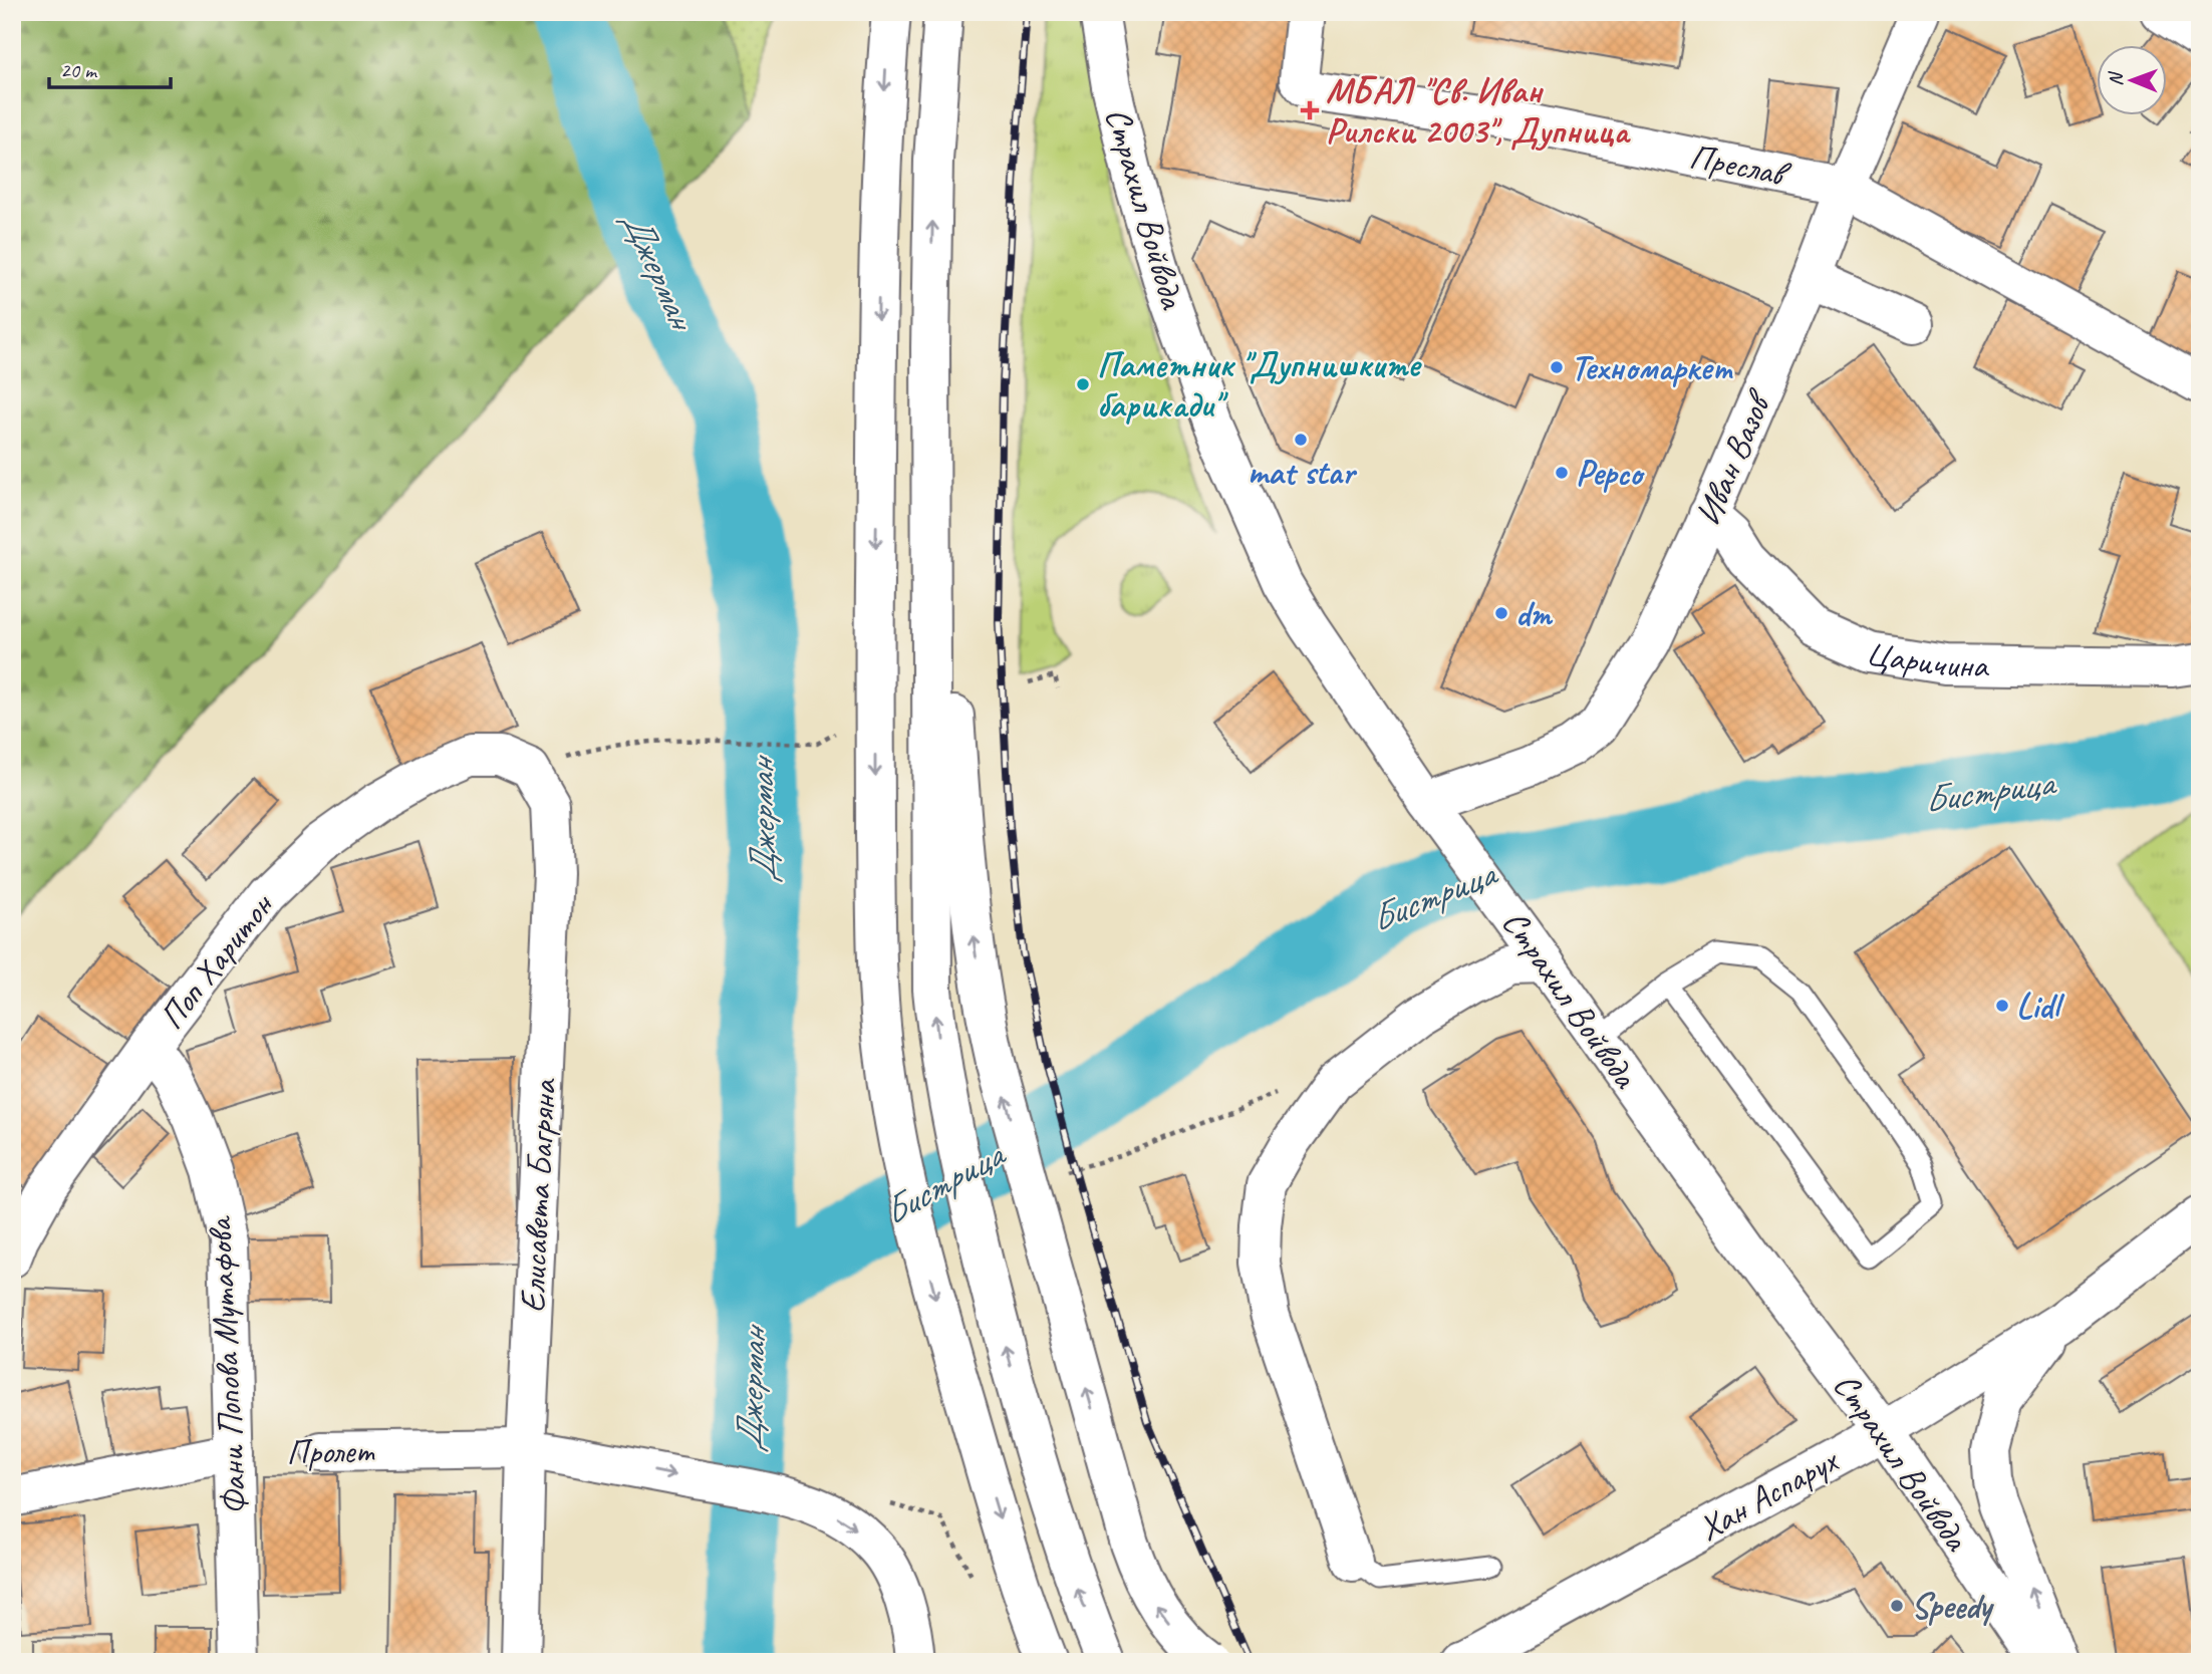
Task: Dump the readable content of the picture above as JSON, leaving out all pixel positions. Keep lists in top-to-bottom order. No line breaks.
{"streets":{"street":["Преслав","Страхил Войвода","Иван Вазов","Царичина","Поп Харитон","Елисавета Багряна","Фани Попова Мутафова","Пролет","Хан Аспарух"]},"crossings":[["Преслав","Иван Вазов"],["Страхил Войвода","Иван Вазов"],["Страхил Войвода","Хан Аспарух"],["Иван Вазов","Царичина"],["Поп Харитон","Елисавета Багряна"],["Поп Харитон","Фани Попова Мутафова"],["Елисавета Багряна","Пролет"]],"one_way":["Пролет"],"water":["Джерман","Бистрица"],"places":{"health":["МБАЛ \"Св. Иван Рилски 2003\", Дупница"],"other":["Техномаркет","Паметник \"Дупнишките барикади\"","mat star","Pepco","dm","Lidl","Speedy"]},"scale_bar":"20 m","north":"left"}
